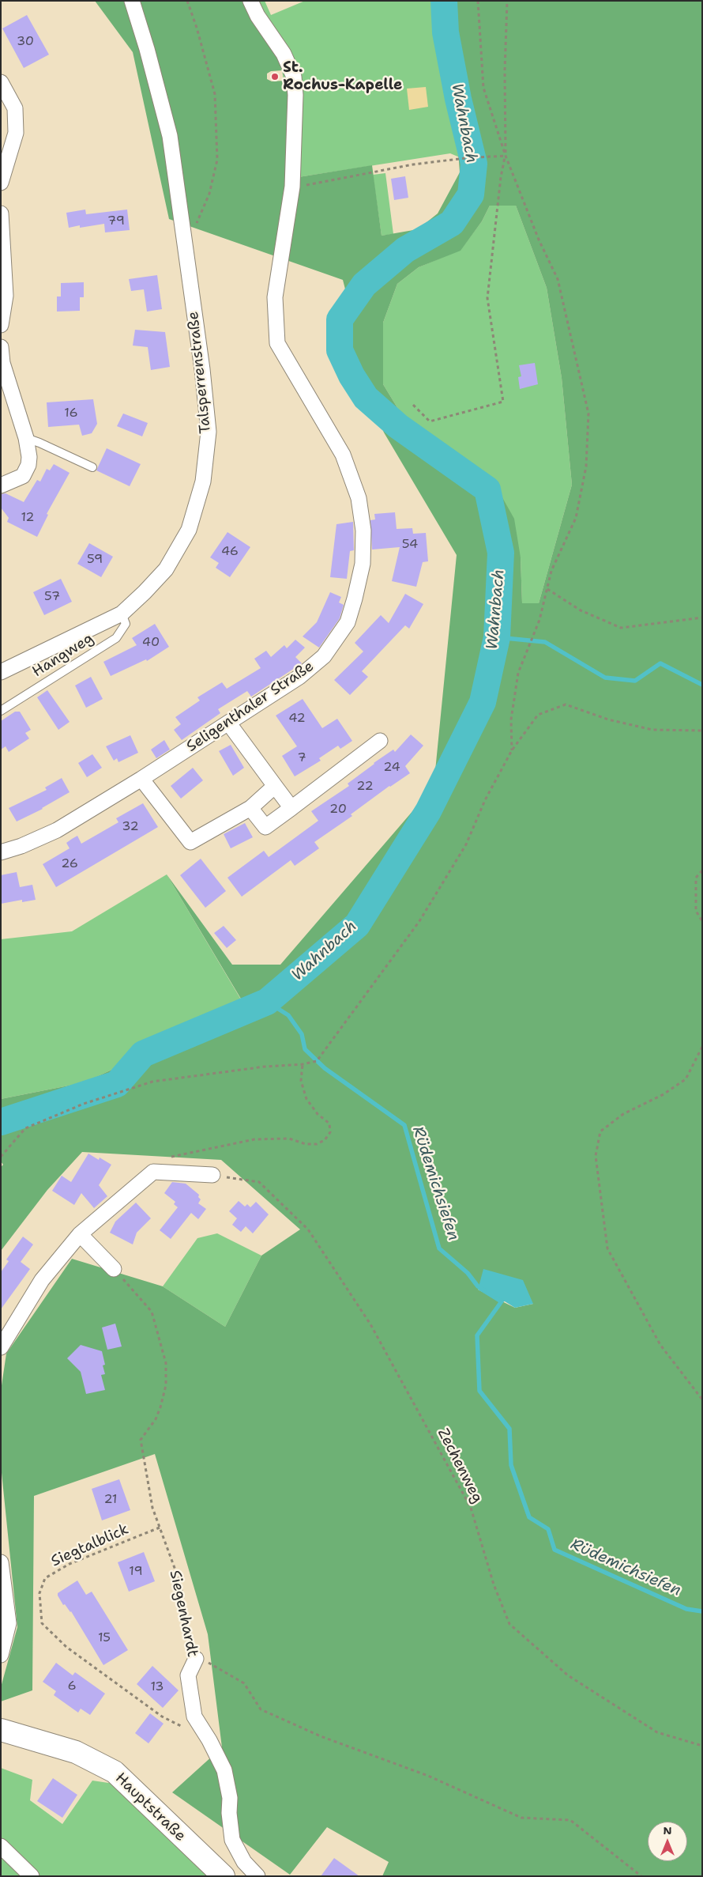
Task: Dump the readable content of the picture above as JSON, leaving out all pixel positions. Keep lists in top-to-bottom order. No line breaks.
{"streets":{"main road":["Hauptstraße"],"street":["Talsperrenstraße","Seligenthaler Straße","Siegenhardt"],"lane":["Hangweg"],"path":["Zechenweg","Siegtalblick"]},"crossings":[["Talsperrenstraße","Hangweg"],["Siegtalblick","Siegenhardt"]],"water":["Wahnbach","Rüdemichsiefen"],"places":["St. Rochus-Kapelle"],"house_numbers":["30","79","16","12","54","46","59","57","40","42","7","24","22","20","32","26","21","19","15","6","13"],"north":"top"}
